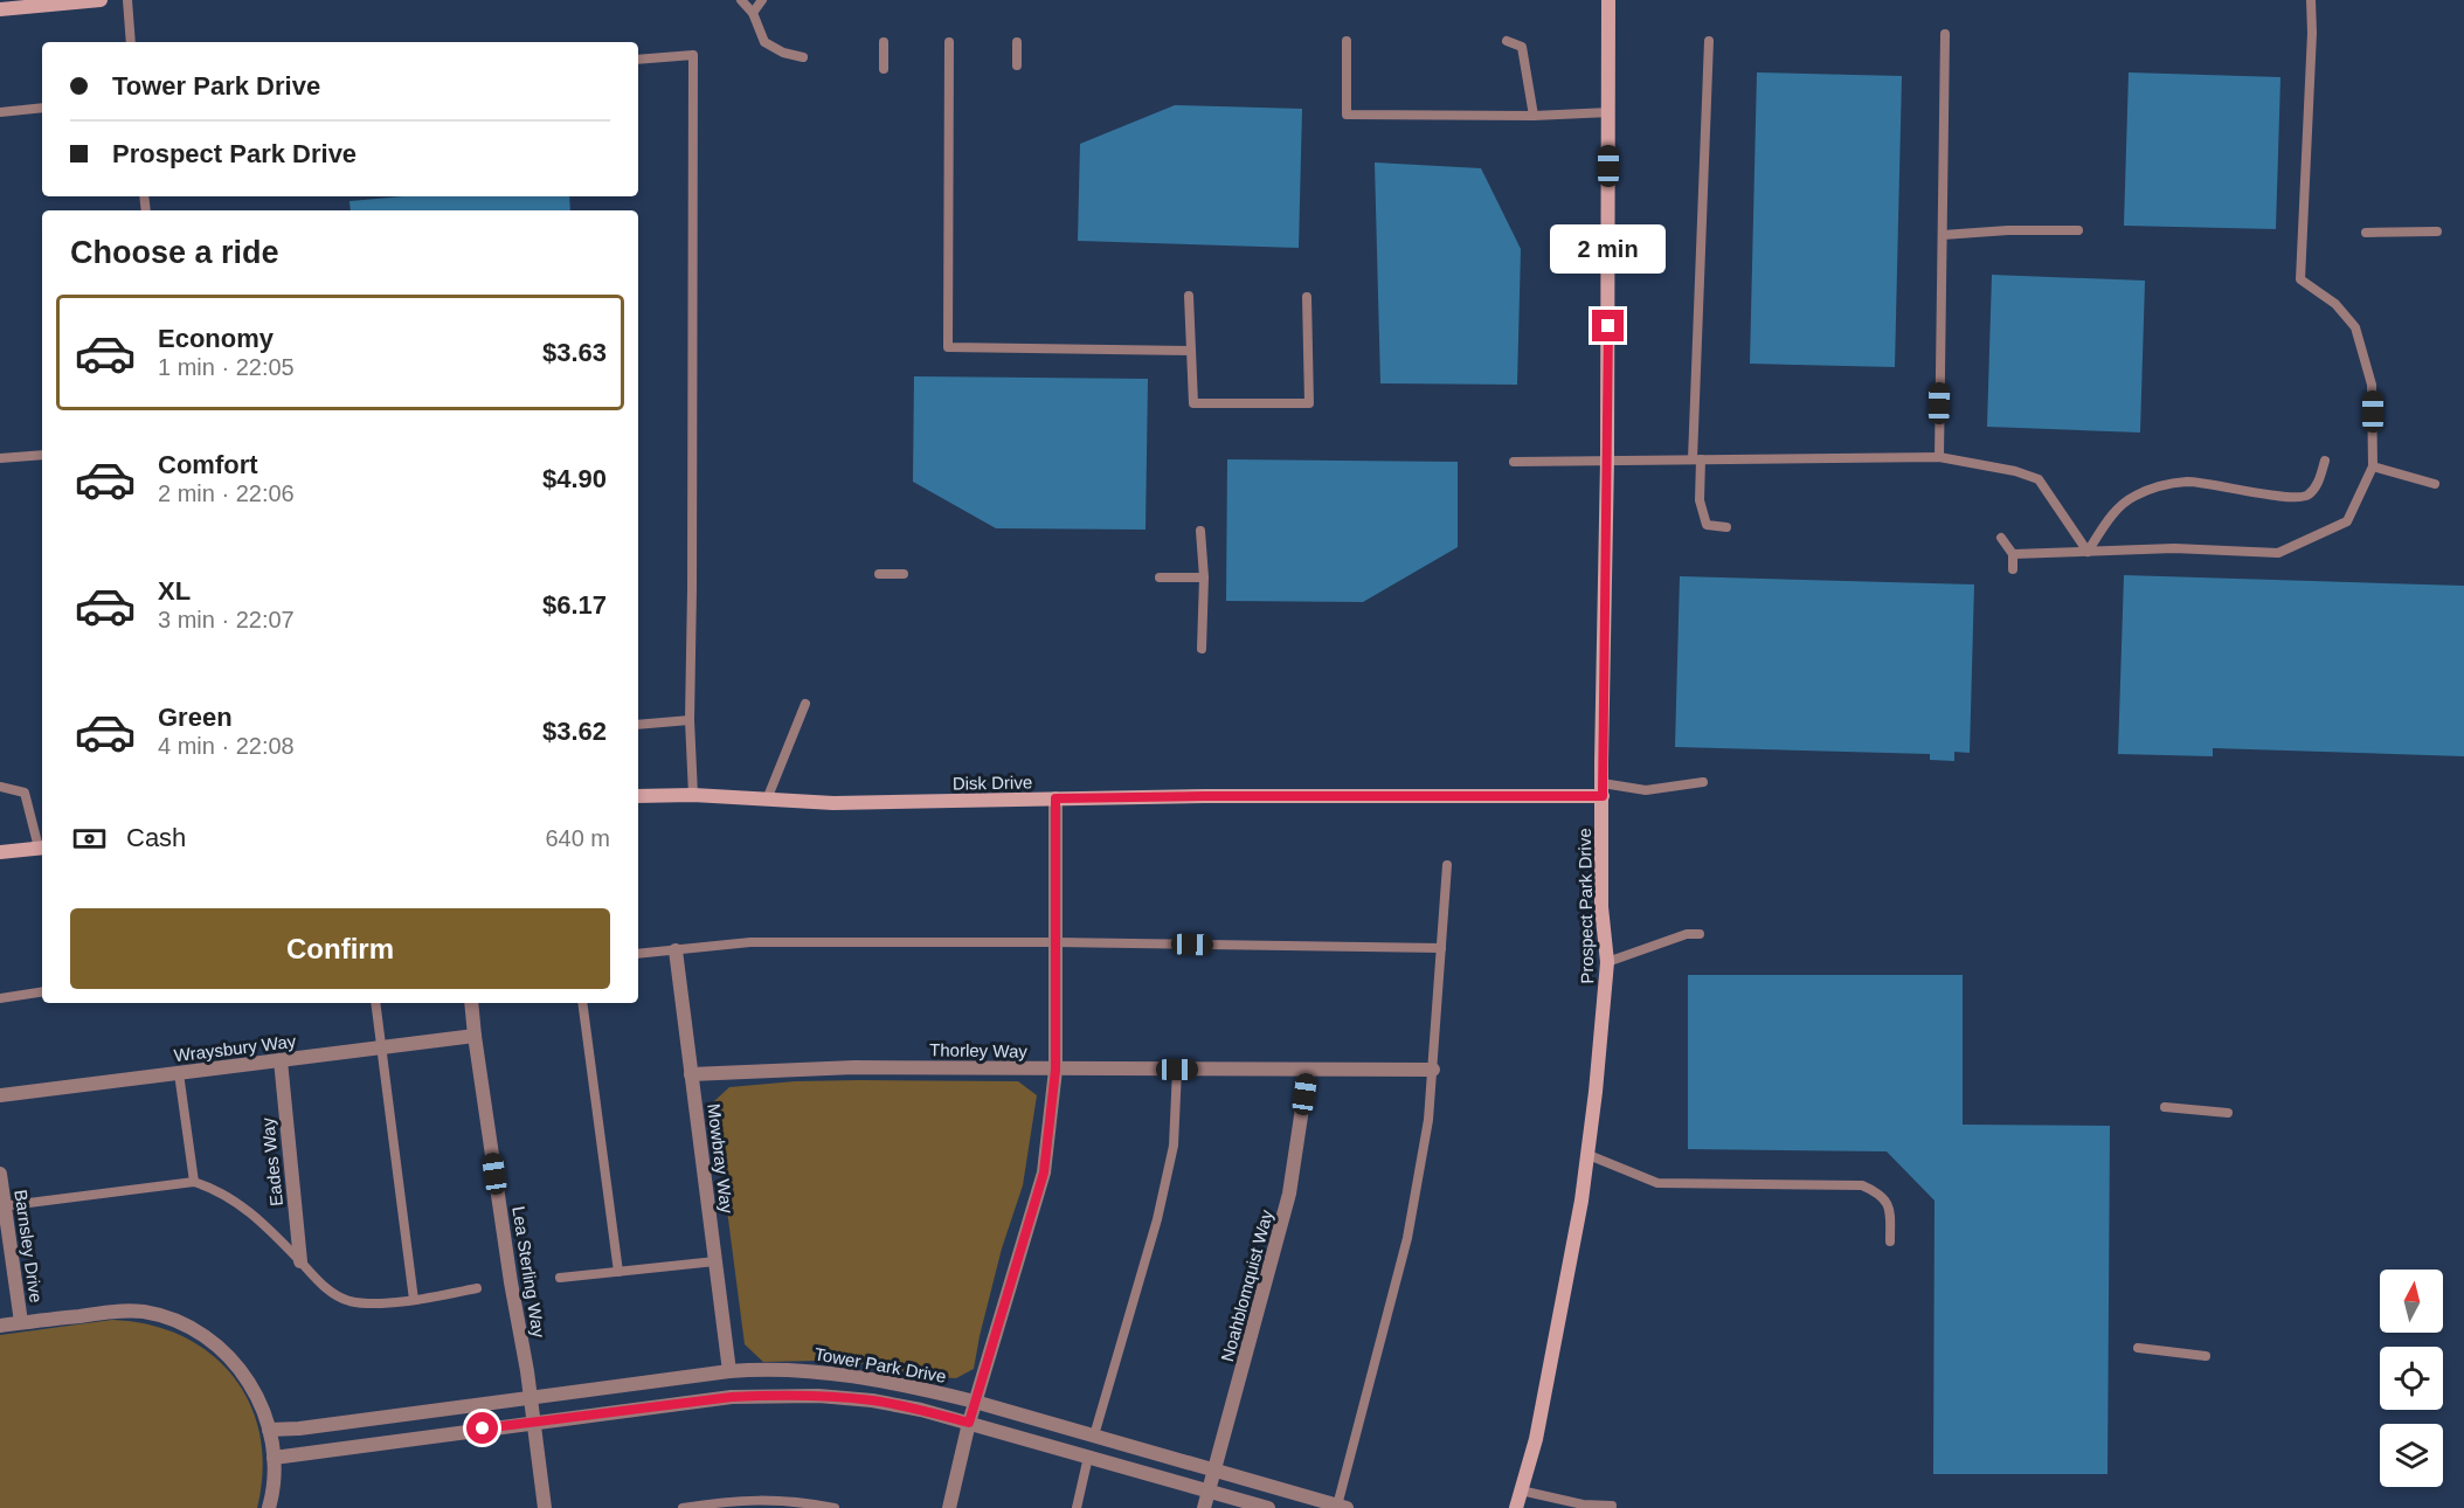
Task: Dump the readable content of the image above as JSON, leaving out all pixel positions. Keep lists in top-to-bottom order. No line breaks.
{"streets":{"street":["Disk Drive","Prospect Park Drive","Wraysbury Way","Thorley Way","Mowbray Way","Eades Way","Barnsley Drive","Lea Sterling Way","Noahblomquist Way","Tower Park Drive"]},"crossings":[["Disk Drive","Prospect Park Drive"],["Wraysbury Way","Eades Way"],["Wraysbury Way","Lea Sterling Way"],["Thorley Way","Mowbray Way"],["Thorley Way","Noahblomquist Way"],["Mowbray Way","Tower Park Drive"],["Lea Sterling Way","Tower Park Drive"],["Noahblomquist Way","Tower Park Drive"]],"north":"top","page":{"banner":["Tower Park Drive","Prospect Park Drive"],"heading":"Choose a ride","bubble":"2 min","list":[{"name":"Economy","note":"1 min · 22:05","value":"$3.63"},{"name":"Comfort","note":"2 min · 22:06","value":"$4.90"},{"name":"XL","note":"3 min · 22:07","value":"$6.17"},{"name":"Green","note":"4 min · 22:08","value":"$3.62"}],"pay":["Cash","640 m"],"buttons":"Confirm"}}
